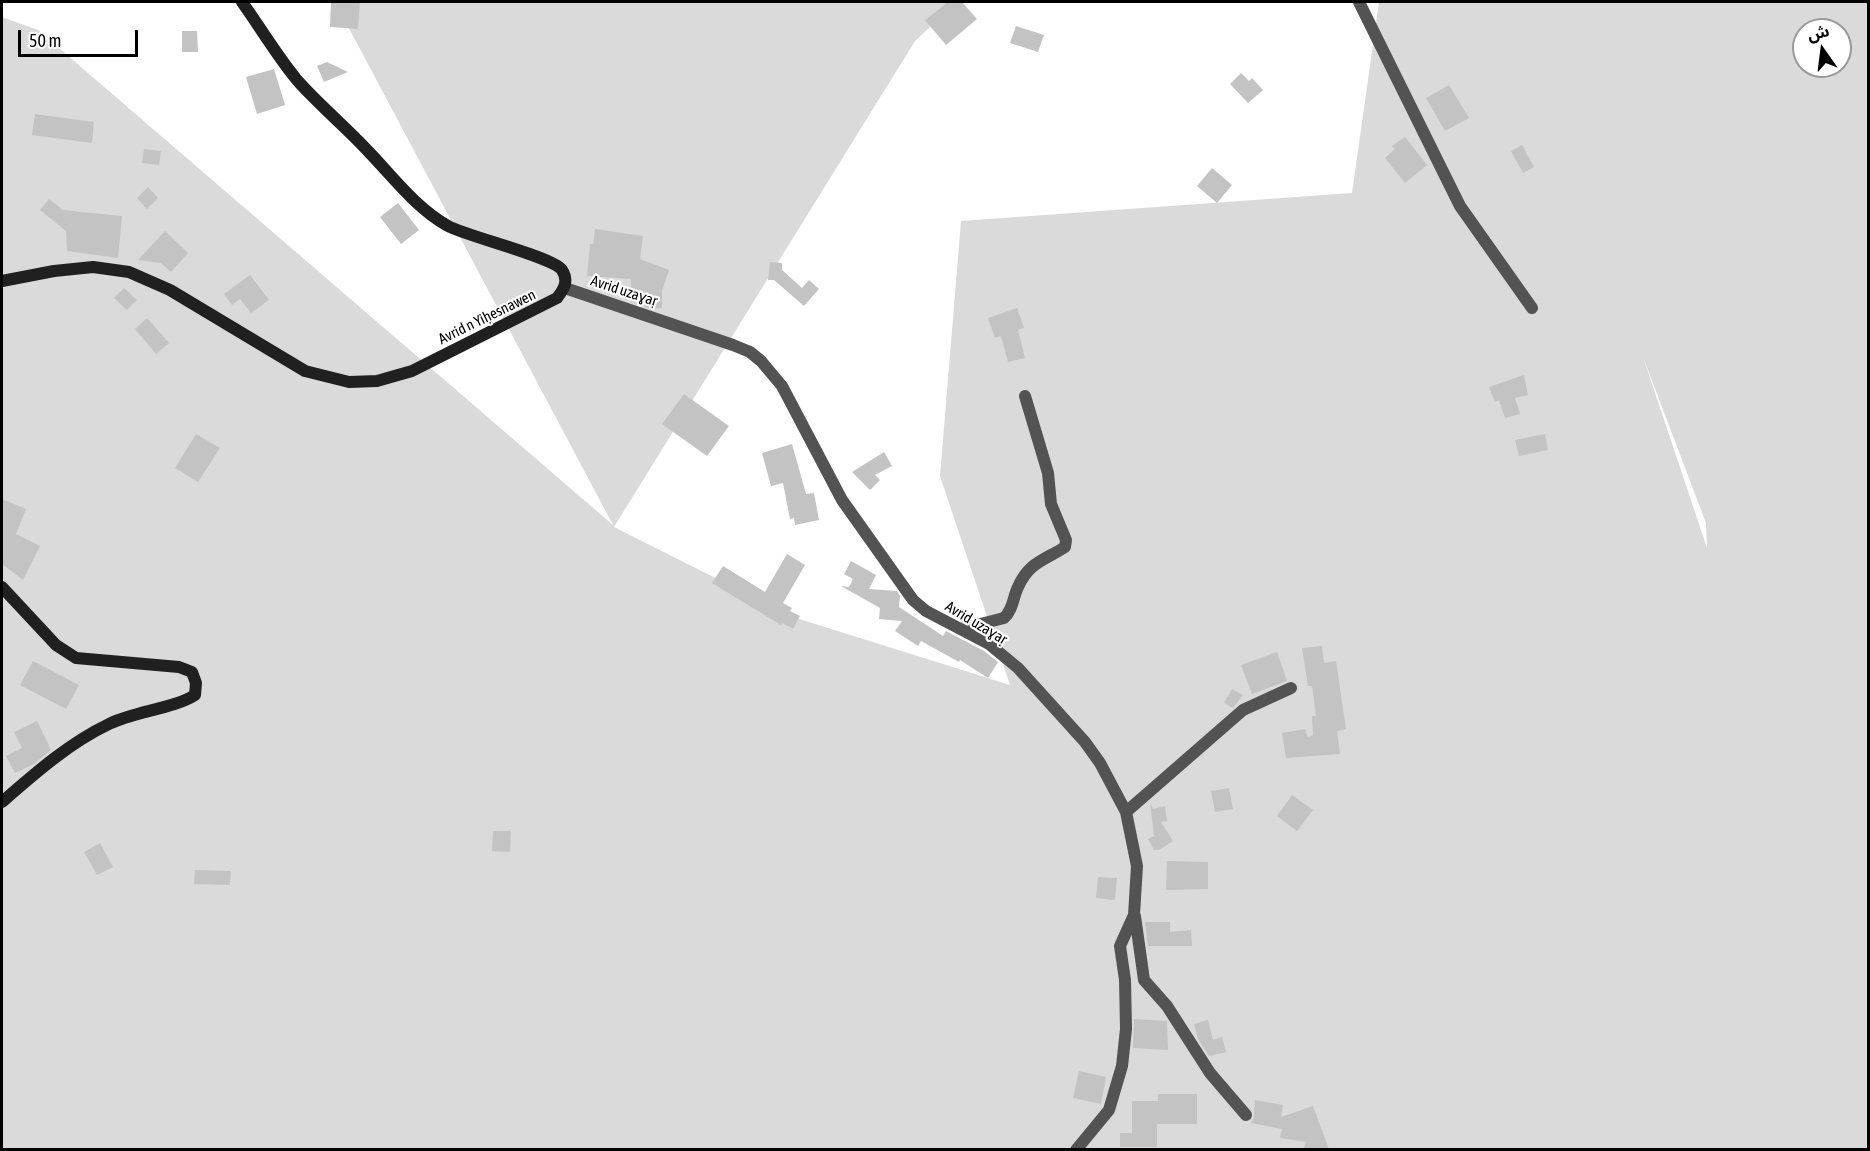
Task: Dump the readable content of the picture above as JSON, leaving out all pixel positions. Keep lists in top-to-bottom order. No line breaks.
{"streets":{"street":["Avrid uzaɣaṛ","Avrid n Yiḥesnawen"]},"crossings":[["Avrid uzaɣaṛ","Avrid n Yiḥesnawen"]],"scale_bar":"50 m","north":"top"}
